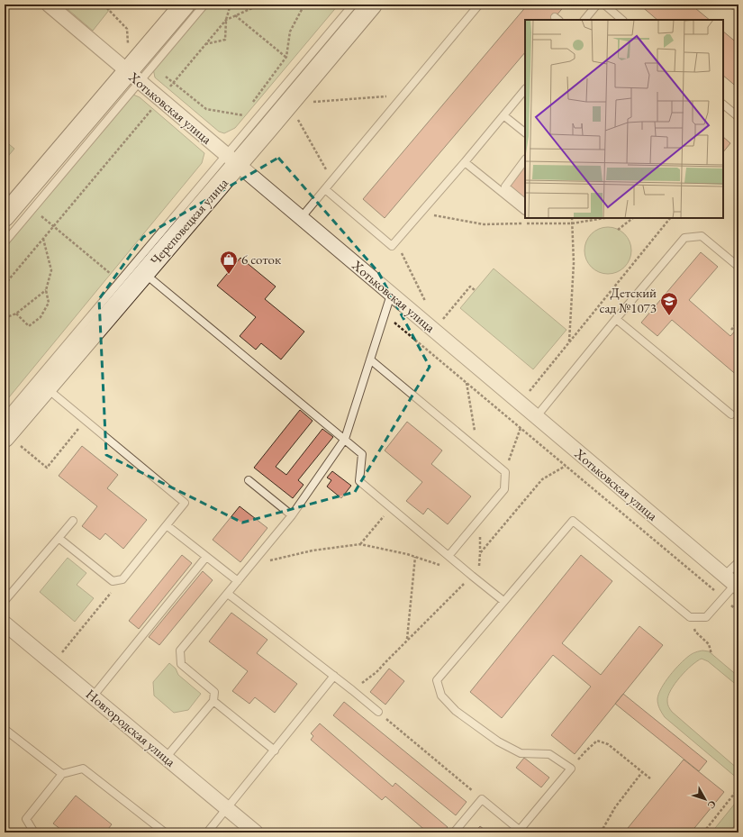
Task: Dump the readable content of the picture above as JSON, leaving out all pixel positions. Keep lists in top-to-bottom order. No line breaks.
{"streets":{"main road":["Череповецкая улица"],"street":["Хотьковская улица","Новгородская улица"]},"crossings":[["Хотьковская улица","Череповецкая улица"]],"places":{"shop":["6 соток"],"school or university":["Детский сад №1073"]},"north":"bottom right"}
